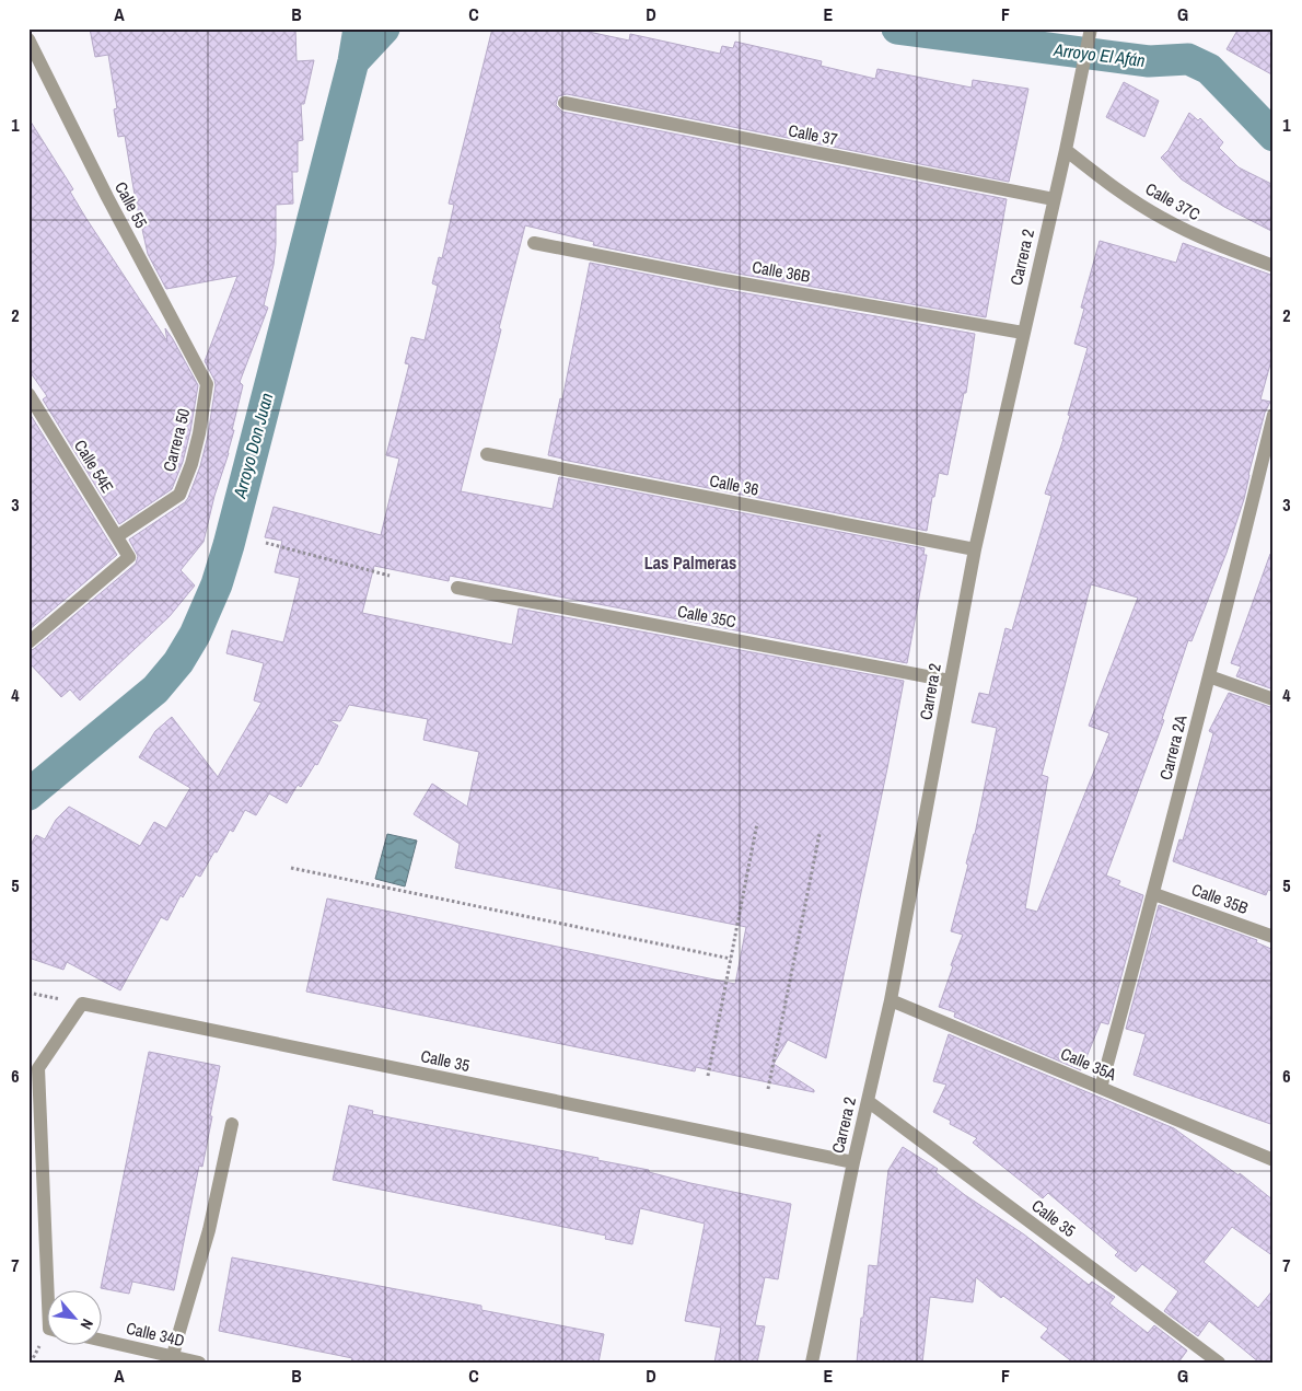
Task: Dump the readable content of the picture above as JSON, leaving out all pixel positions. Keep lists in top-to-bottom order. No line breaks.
{"streets":{"street":["Calle 37","Calle 37C","Calle 55","Carrera 2","Calle 36B","Carrera 50","Calle 54E","Calle 36","Calle 35C","Carrera 2A","Calle 35B","Calle 35","Calle 35A","Calle 34D"]},"crossings":[["Calle 37","Carrera 2"],["Calle 37C","Carrera 2"],["Calle 55","Carrera 50"],["Carrera 2","Calle 36B"],["Carrera 2","Calle 36"],["Carrera 2","Calle 35C"],["Carrera 2","Calle 35"],["Carrera 2","Calle 35A"],["Carrera 50","Calle 54E"],["Carrera 2A","Calle 35B"],["Carrera 2A","Calle 35A"]],"districts":["Las Palmeras"],"water":["Arroyo El Afán","Arroyo Don Juan"],"north":"bottom right","grid":{"columns":["A","B","C","D","E","F","G"],"rows":["1","2","3","4","5","6","7"]}}
